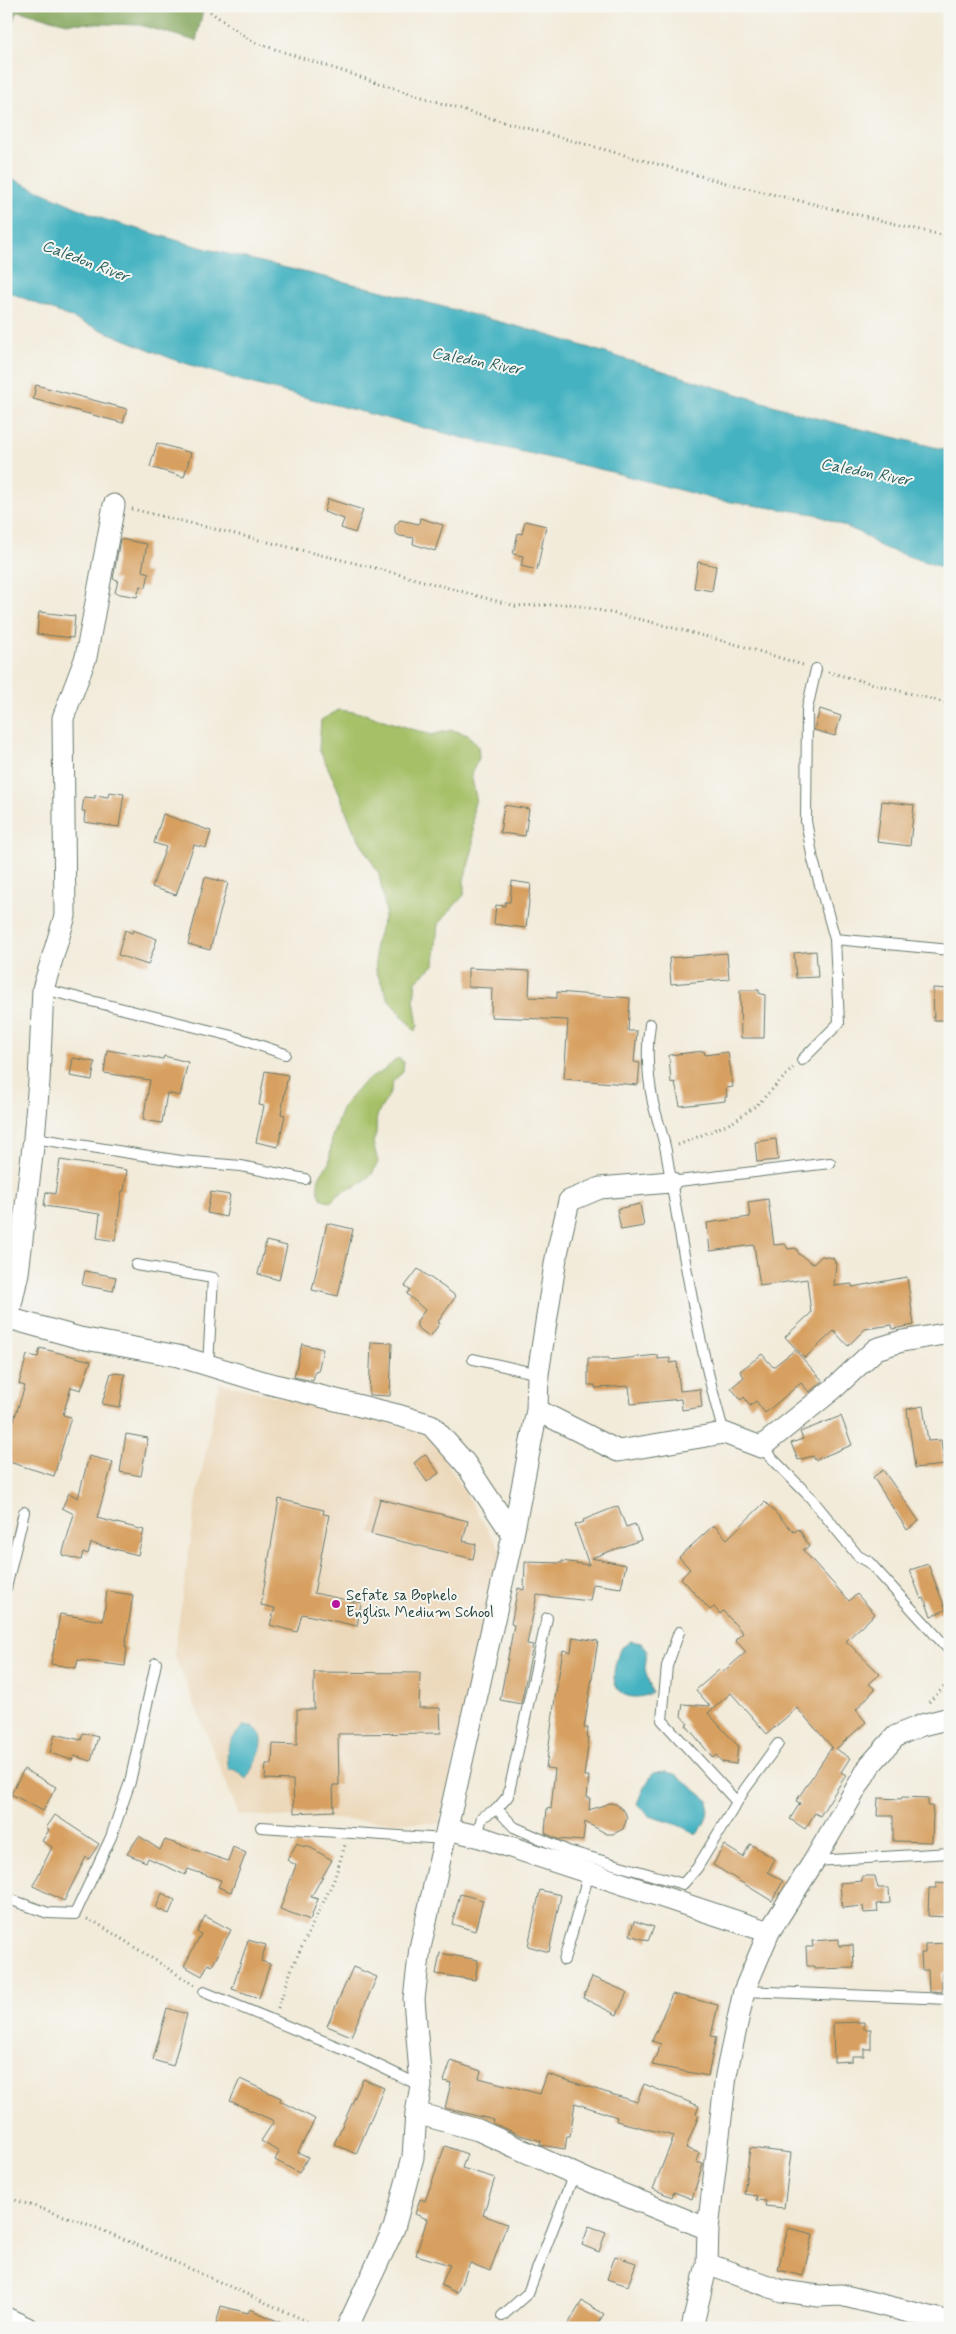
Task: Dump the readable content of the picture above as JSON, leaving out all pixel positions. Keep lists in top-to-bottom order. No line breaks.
{"water":["Caledon River"],"places":["Sefate sa Bophelo English Medium School"]}
